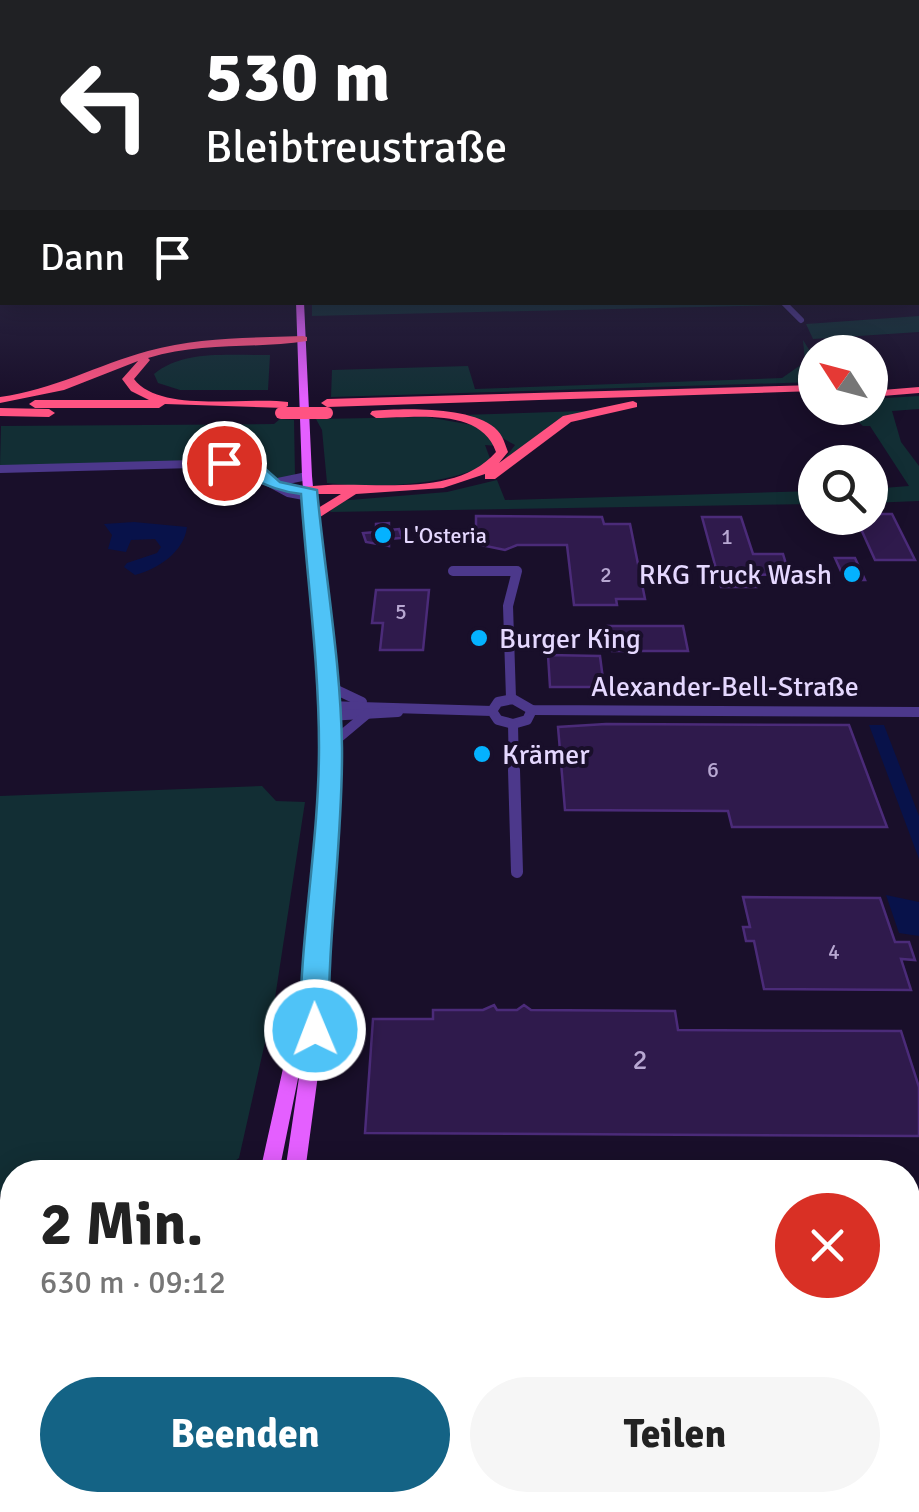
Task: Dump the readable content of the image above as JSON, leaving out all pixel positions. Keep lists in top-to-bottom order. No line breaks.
{"streets":{"street":["Alexander-Bell-Straße"]},"places":["L'Osteria","RKG Truck Wash","Burger King","Krämer"],"house_numbers":["1","2","5","6","4","2"],"north":"top left","page":{"turn":["530 m","Bleibtreustraße"],"then":"Dann","heading":["2 Min.","630 m · 09:12"],"buttons":["Beenden","Teilen"]}}
